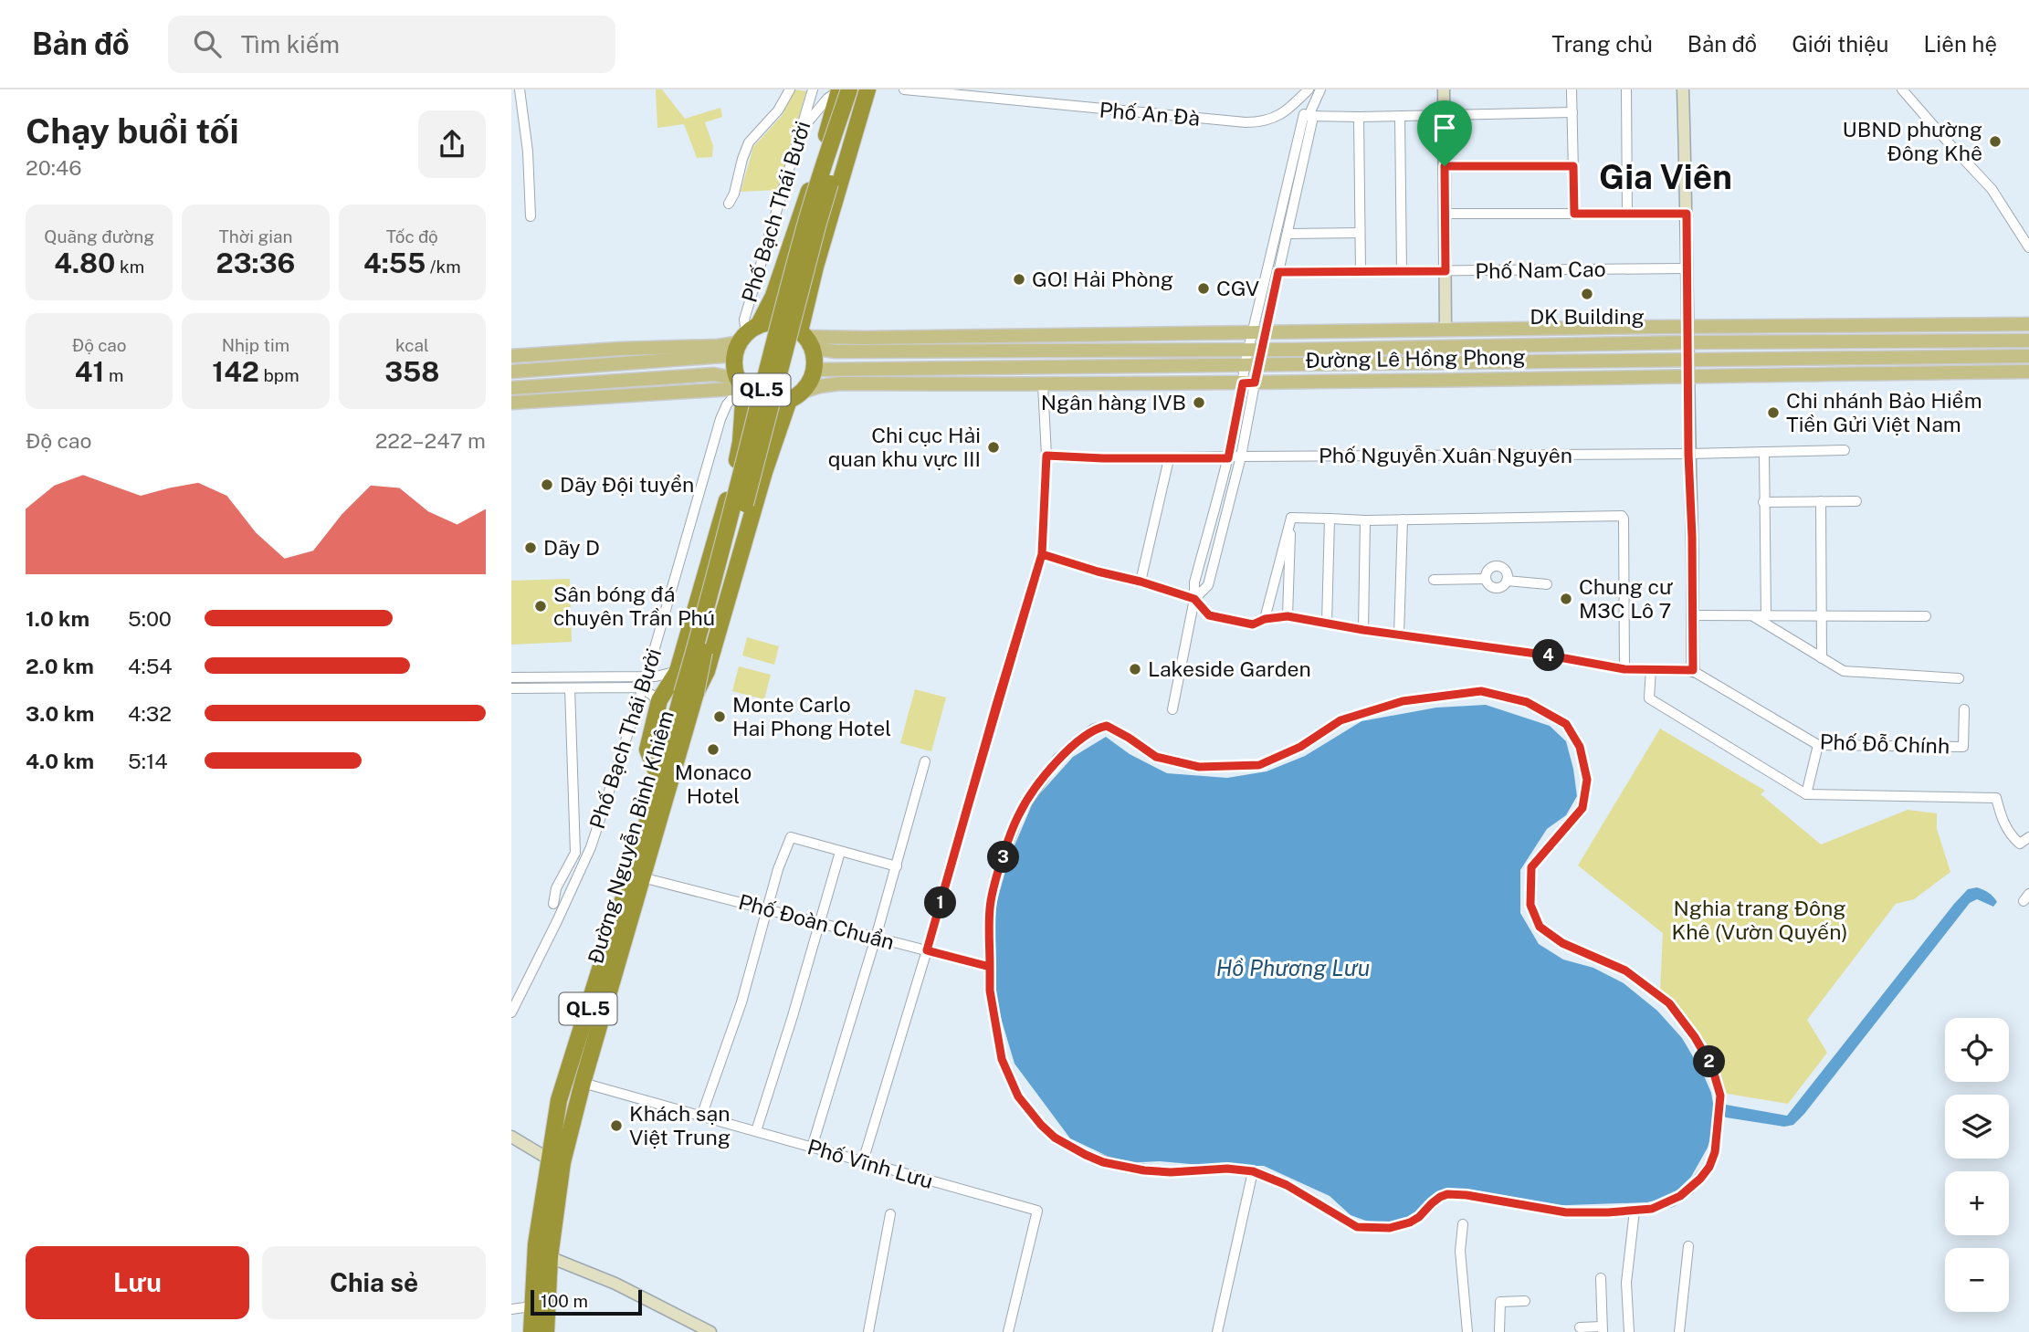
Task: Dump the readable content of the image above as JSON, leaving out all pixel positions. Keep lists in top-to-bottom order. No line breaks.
{"streets":{"highway":["QL.5","Đường Nguyễn Bỉnh Khiêm"],"main road":["Đường Lê Hồng Phong"],"street":["Phố An Đà","Phố Bạch Thái Bưởi","Phố Nam Cao","Phố Nguyễn Xuân Nguyên","Phố Đỗ Chính","Phố Đoàn Chuẩn","Phố Vĩnh Lưu"]},"crossings":[["Phố Bạch Thái Bưởi","Đường Lê Hồng Phong"],["Phố Bạch Thái Bưởi","Đường Nguyễn Bỉnh Khiêm"],["Đường Lê Hồng Phong","Đường Nguyễn Bỉnh Khiêm"],["QL.5","Đường Nguyễn Bỉnh Khiêm"],["Đường Nguyễn Bỉnh Khiêm","Phố Đoàn Chuẩn"],["Đường Nguyễn Bỉnh Khiêm","Phố Vĩnh Lưu"]],"districts":["Gia Viên"],"water":["Hồ Phương Lưu"],"parks":["Nghia trang Đông Khê (Vườn Quyến)"],"places":["UBND phường Đông Khê","GO! Hải Phòng","CGV","DK Building","Ngân hàng IVB","Chi nhánh Bảo Hiểm Tiền Gửi Việt Nam","Chi cục Hải quan khu vực III","Dãy Đội tuyển","Dãy D","Chung cư M3C Lô 7","Sân bóng đá chuyên Trần Phú","Lakeside Garden","Monte Carlo Hai Phong Hotel","Monaco Hotel","Khách sạn Việt Trung"],"scale_bar":"100 m","page":{"header":"Bản đồ","search":"Tìm kiếm","nav":["Trang chủ","Bản đồ","Giới thiệu","Liên hệ"],"heading":["Chạy buổi tối","20:46"],"stats":[["Quãng đường","4.80 km"],["Thời gian","23:36"],["Tốc độ","4:55 /km"],["Độ cao","41 m"],["Nhịp tim","142 bpm"],["kcal","358"]],"chart":["Độ cao","222–247 m"],"list":[{"name":"1.0 km","note":"5:00"},{"name":"2.0 km","note":"4:54"},{"name":"3.0 km","note":"4:32"},{"name":"4.0 km","note":"5:14"}],"pins":["4","3","1","2"],"map_buttons":["+","−"],"buttons":["Lưu","Chia sẻ"],"scale":"100 m"}}
